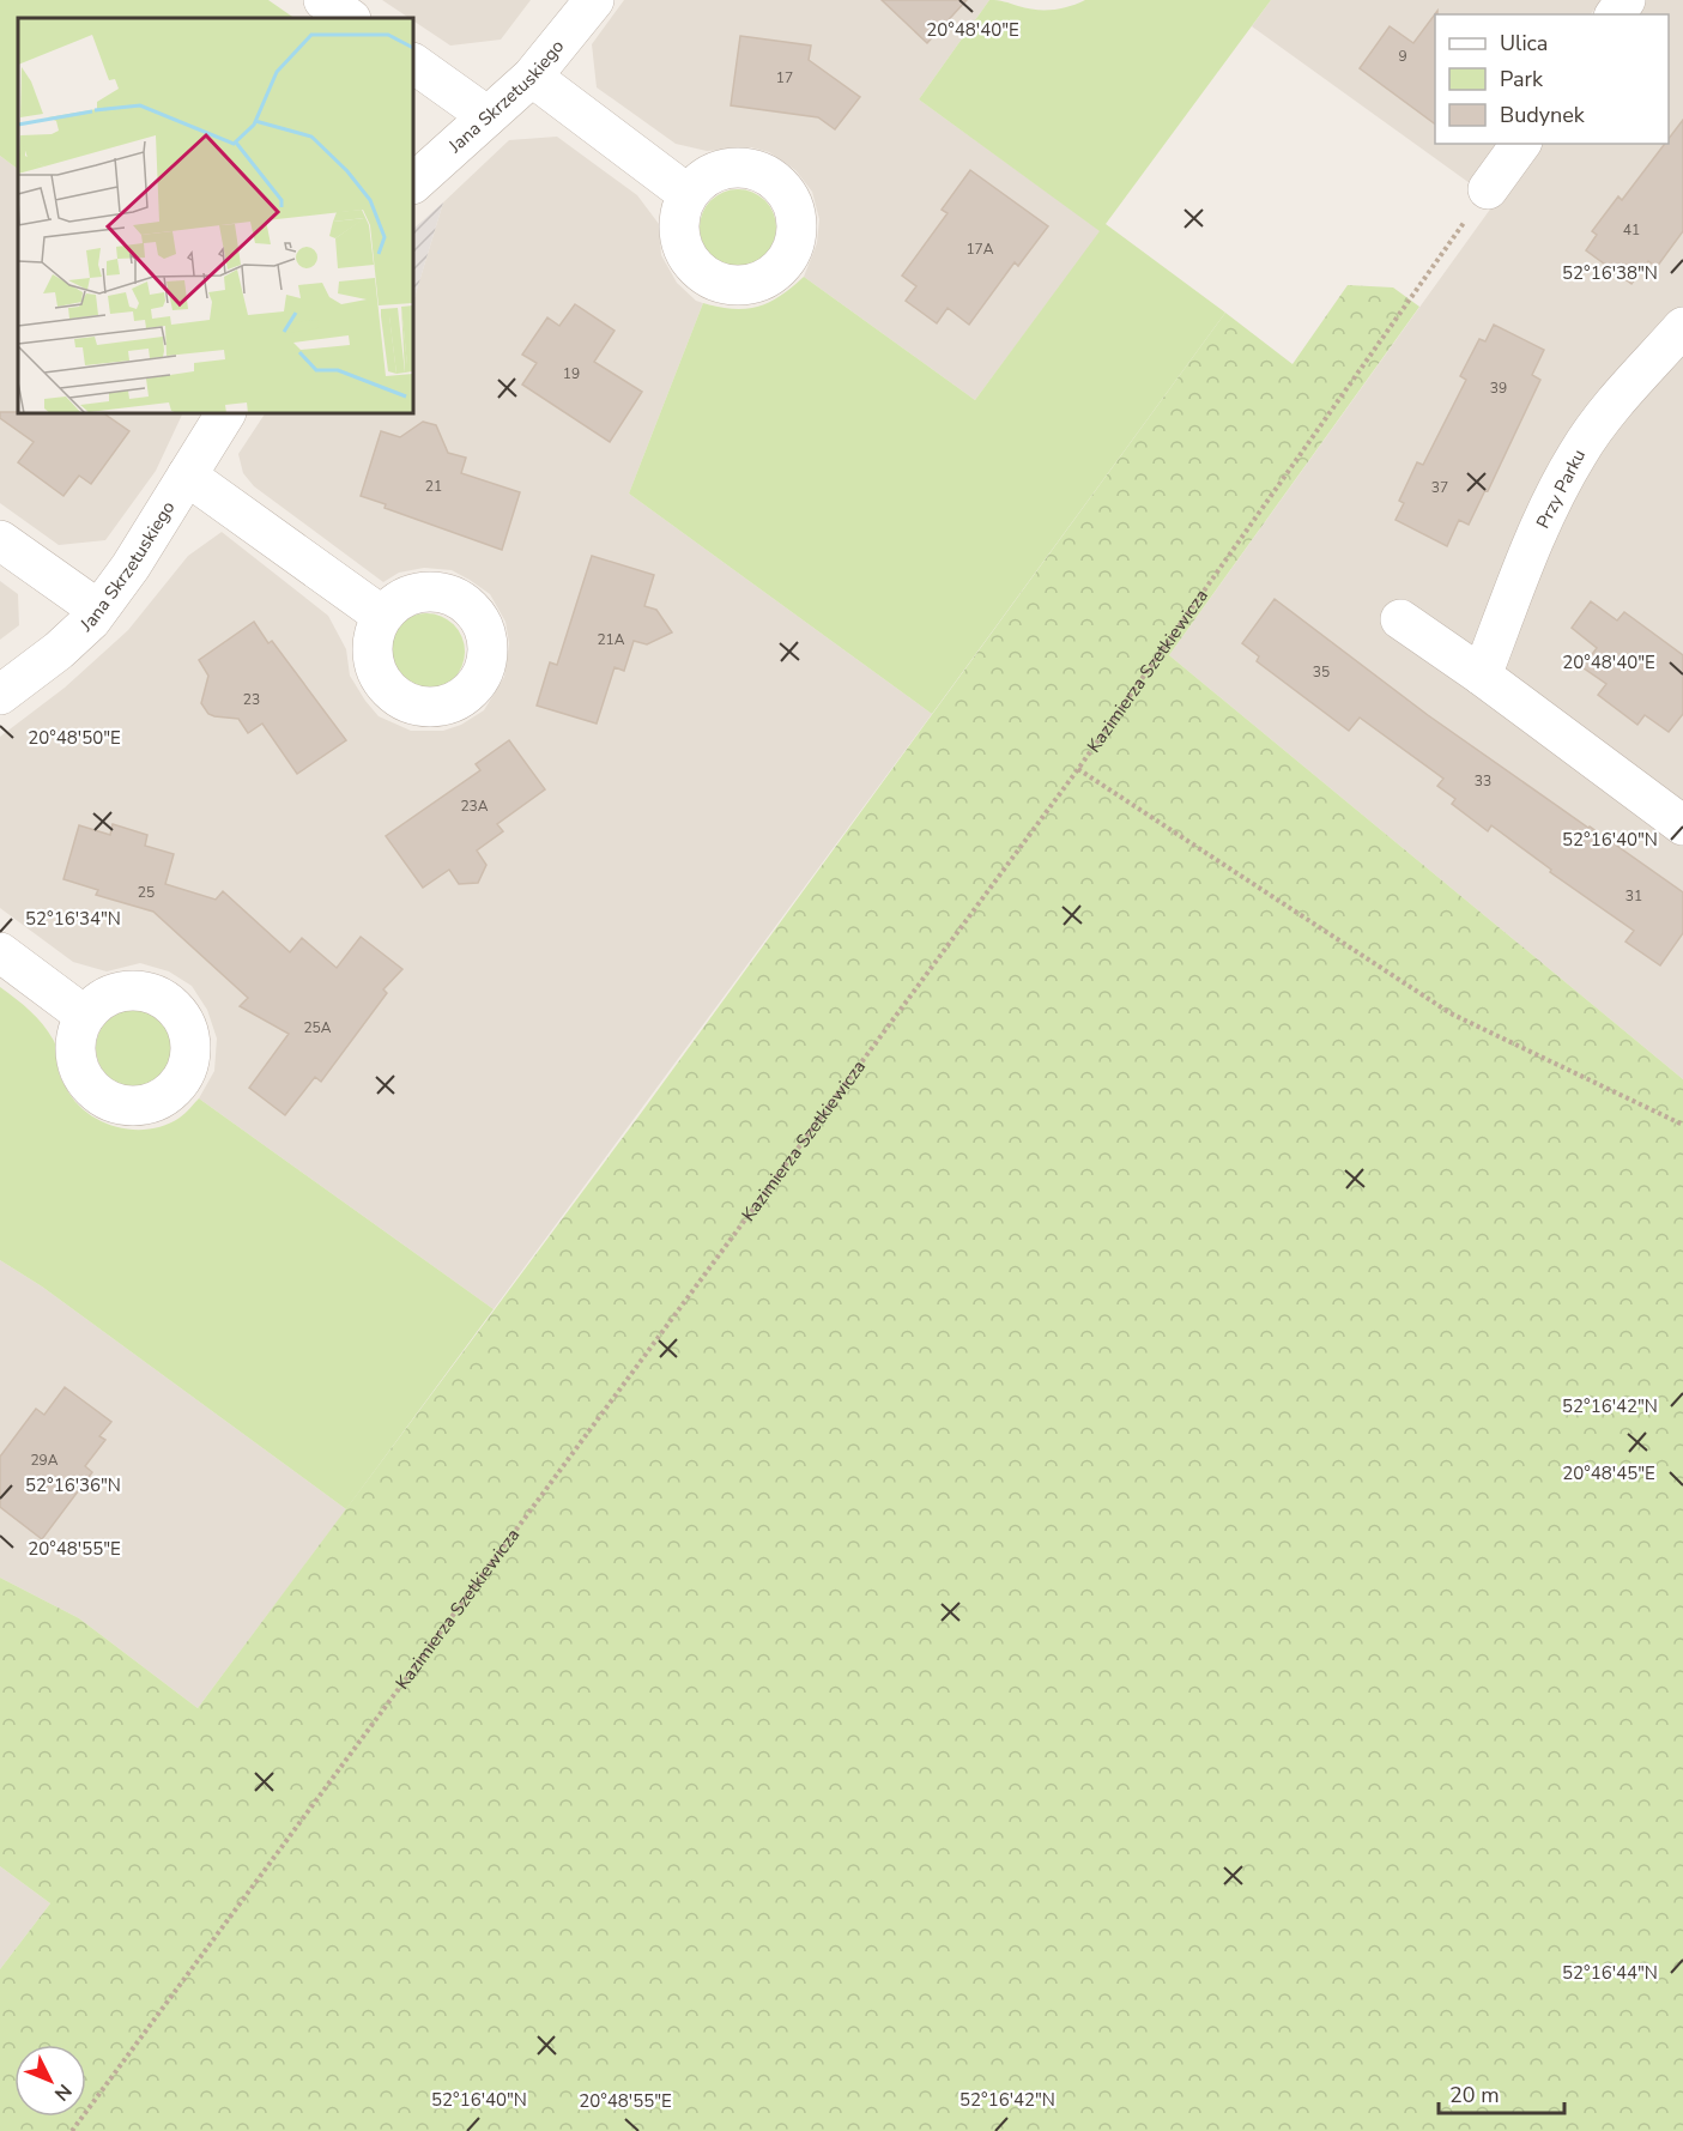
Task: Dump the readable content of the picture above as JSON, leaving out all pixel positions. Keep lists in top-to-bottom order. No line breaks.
{"streets":{"street":["Jana Skrzetuskiego","Przy Parku"],"path":["Kazimierza Szetkiewicza"]},"house_numbers":["9","17","41","17A","19","39","21","37","21A","35","23","33","23A","25","31","25A","29A"],"legend":["Ulica","Park","Budynek"],"scale_bar":"20 m","north":"bottom right","coordinates":["20°48'40\"E","52°16'38\"N","20°48'50\"E","52°16'40\"N","52°16'34\"N","52°16'42\"N","20°48'45\"E","52°16'36\"N","20°48'55\"E","52°16'44\"N"]}
